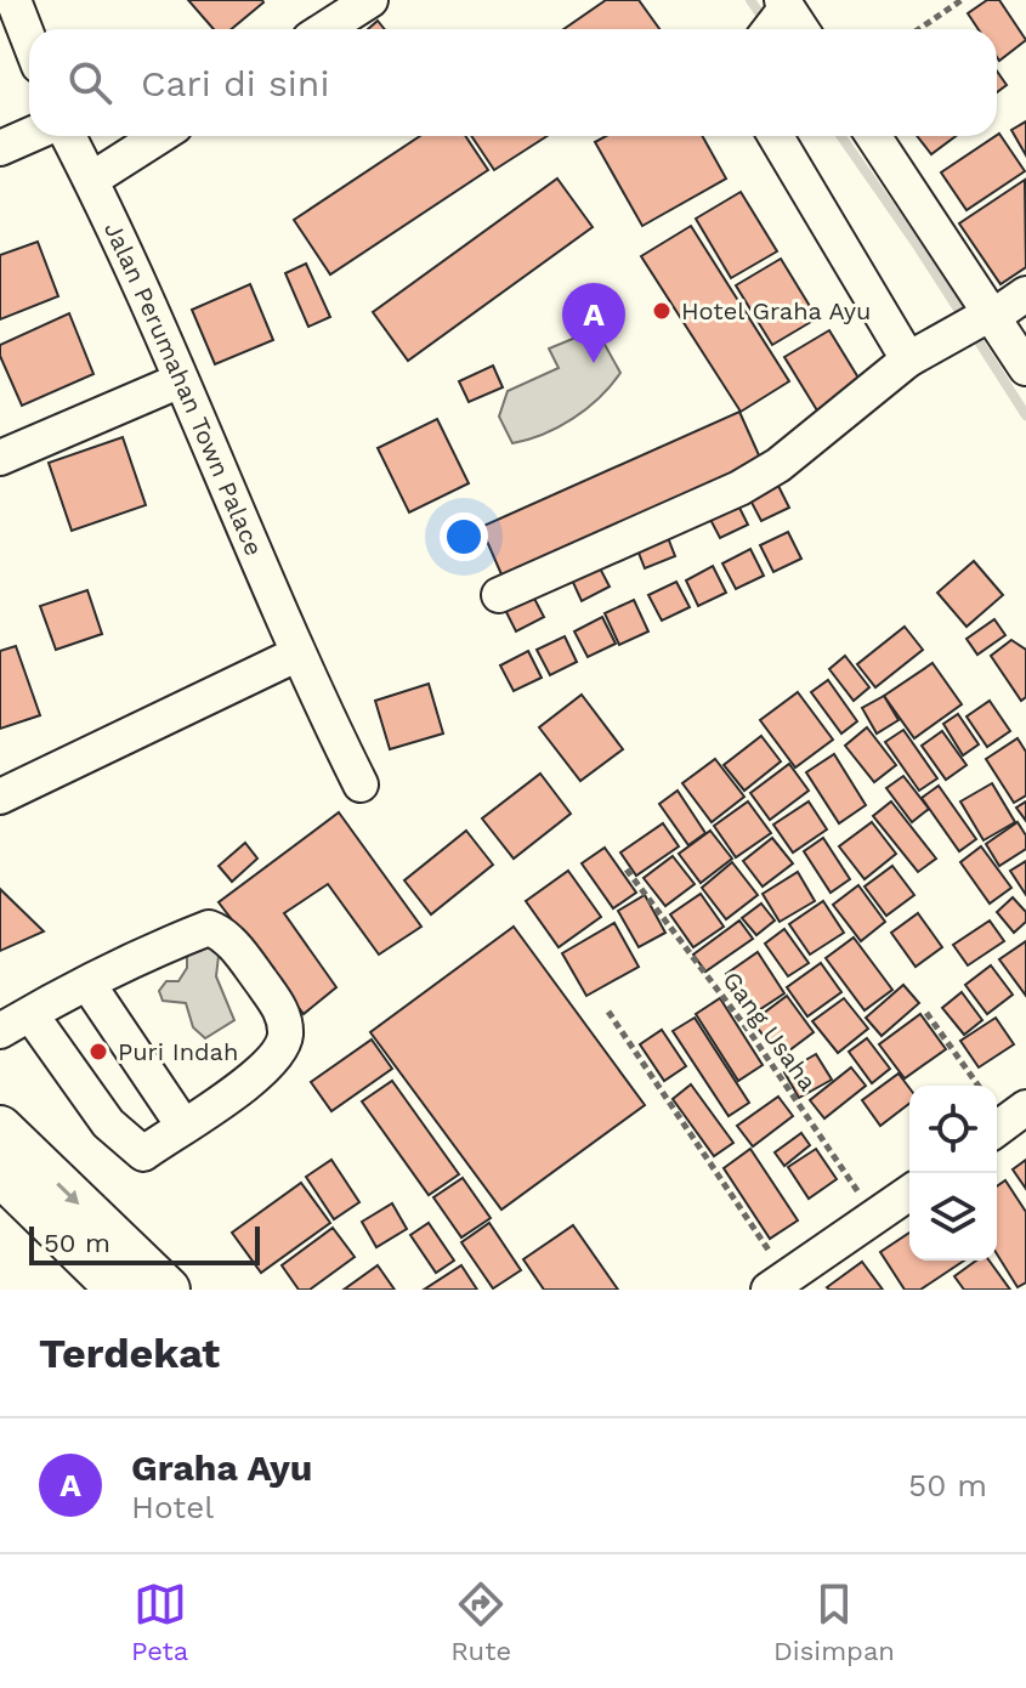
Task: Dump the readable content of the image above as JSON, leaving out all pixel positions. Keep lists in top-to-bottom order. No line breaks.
{"streets":{"street":["Jalan Perumahan Town Palace"],"path":["Gang Usaha"]},"places":["Hotel Graha Ayu","Puri Indah"],"scale_bar":"50 m","page":{"search":"Cari di sini","pins":"A","scale":"50 m","heading":"Terdekat","list":[{"mark":"A","name":"Graha Ayu","note":"Hotel","value":"50 m"}],"nav":["Peta","Rute","Disimpan"]}}
